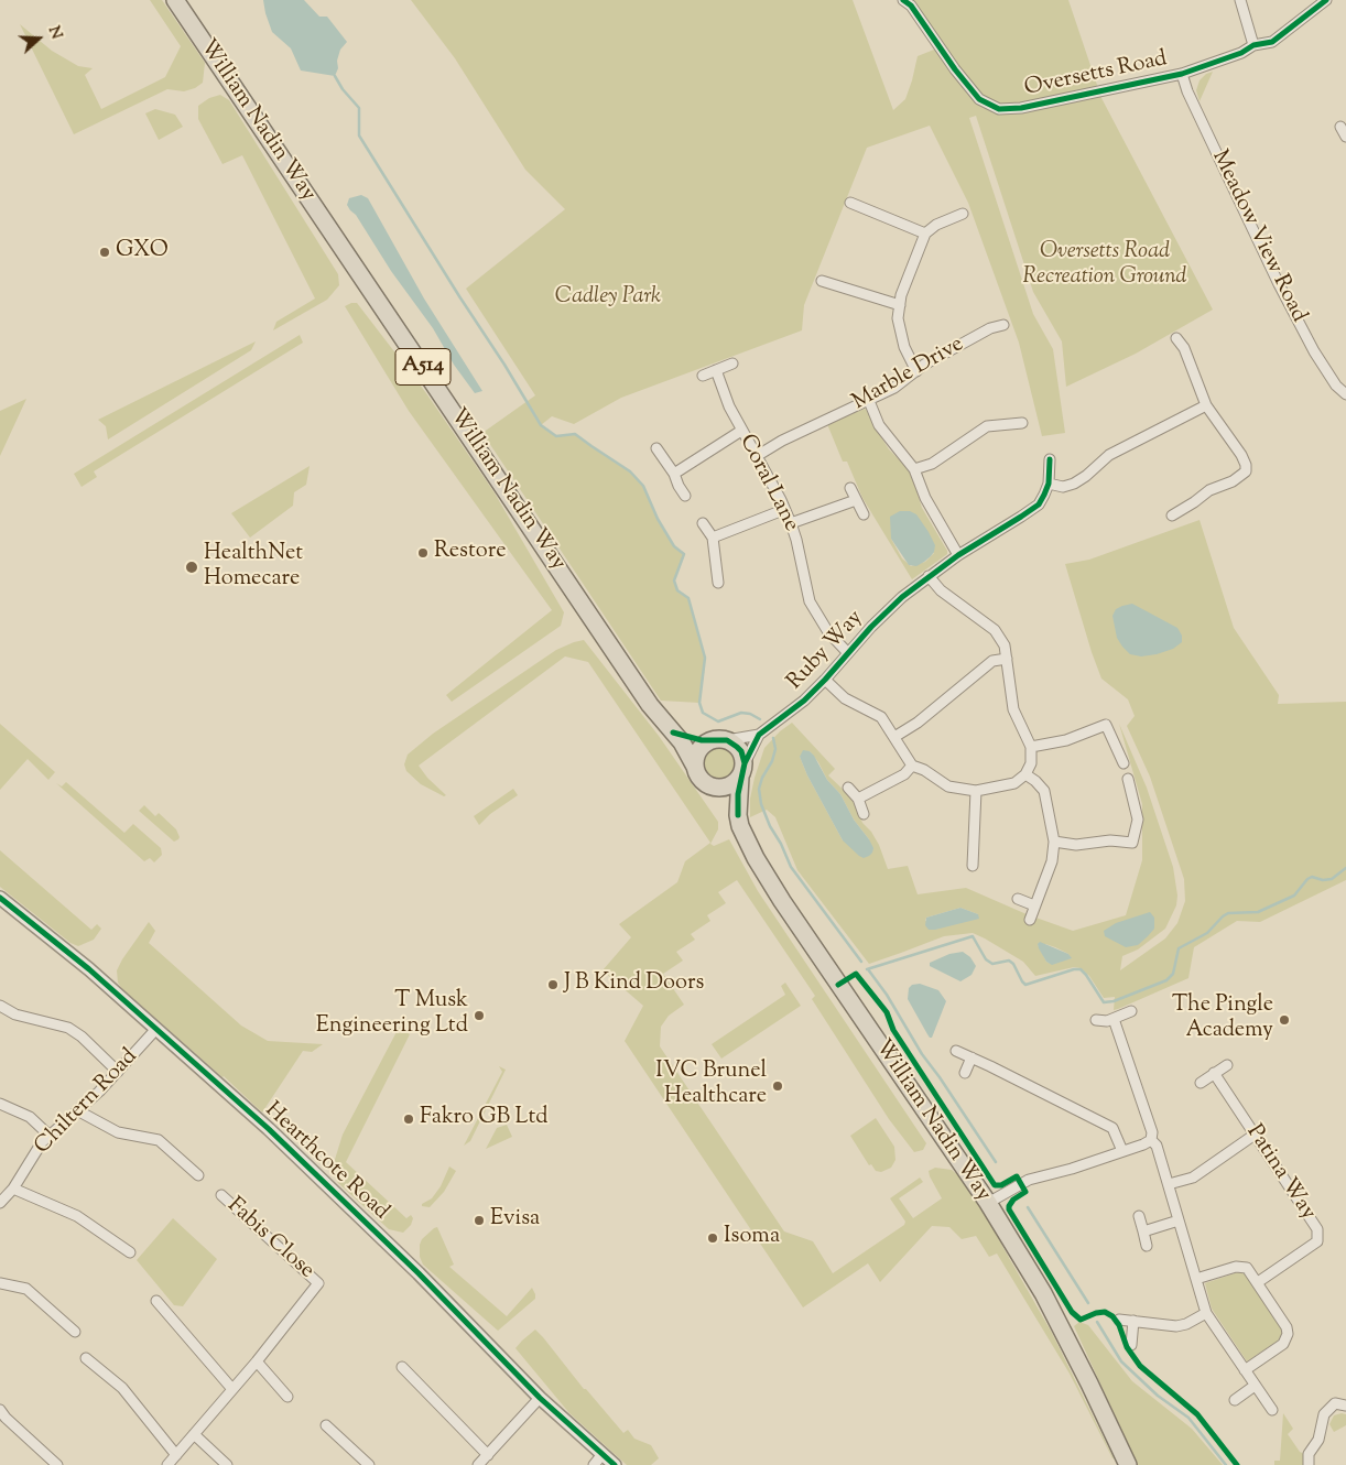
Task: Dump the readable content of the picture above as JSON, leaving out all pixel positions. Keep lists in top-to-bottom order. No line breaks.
{"streets":{"main road":["William Nadin Way","A514"],"street":["Oversetts Road","Meadow View Road","Marble Drive","Coral Lane","Ruby Way","Chiltern Road","Hearthcote Road","Patina Way","Fabis Close"]},"crossings":[["Oversetts Road","Meadow View Road"],["William Nadin Way","A514"],["William Nadin Way","Ruby Way"],["A514","Ruby Way"],["Marble Drive","Coral Lane"],["Coral Lane","Ruby Way"],["Chiltern Road","Hearthcote Road"]],"parks":["Oversetts Road Recreation Ground","Cadley Park"],"places":["GXO","Restore","HealthNet Homecare","J B Kind Doors","T Musk Engineering Ltd","The Pingle Academy","IVC Brunel Healthcare","Fakro GB Ltd","Evisa","Isoma"],"north":"right"}
